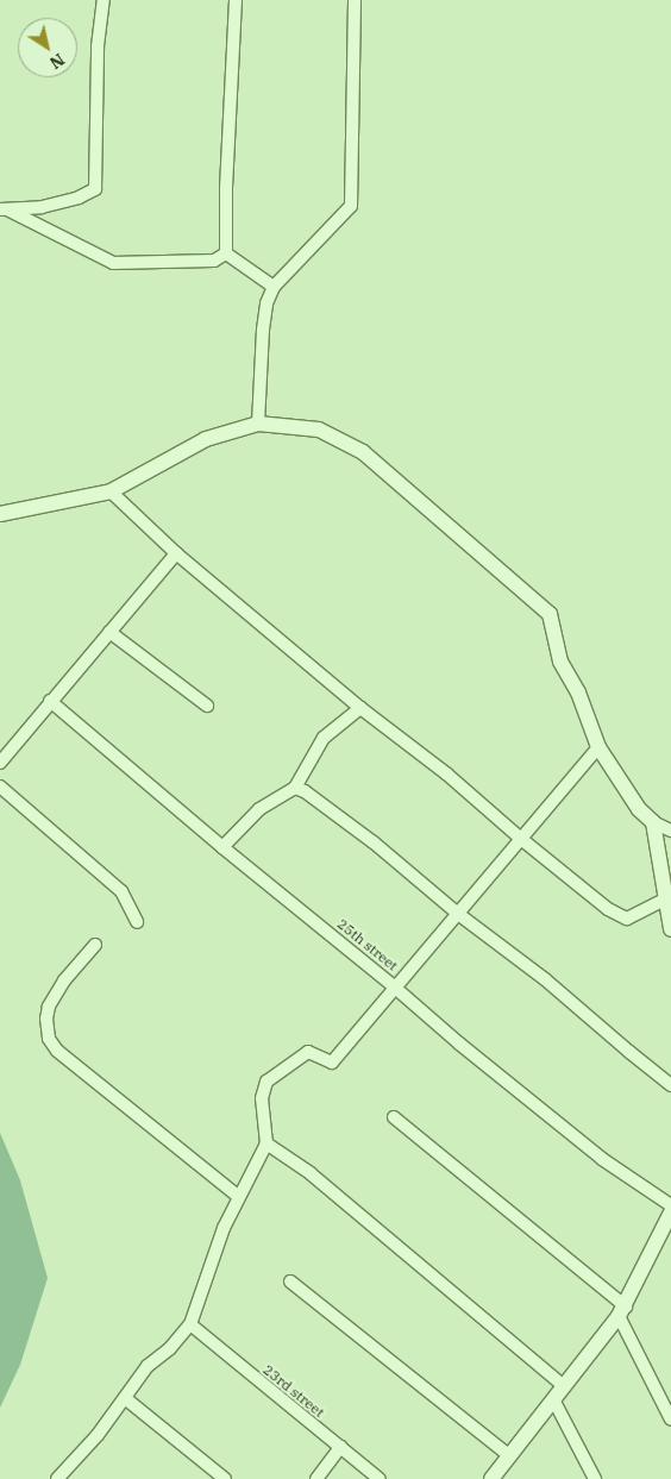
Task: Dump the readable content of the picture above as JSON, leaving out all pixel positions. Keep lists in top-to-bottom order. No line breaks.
{"streets":{"street":["25th street","23rd street"]},"north":"bottom right"}
